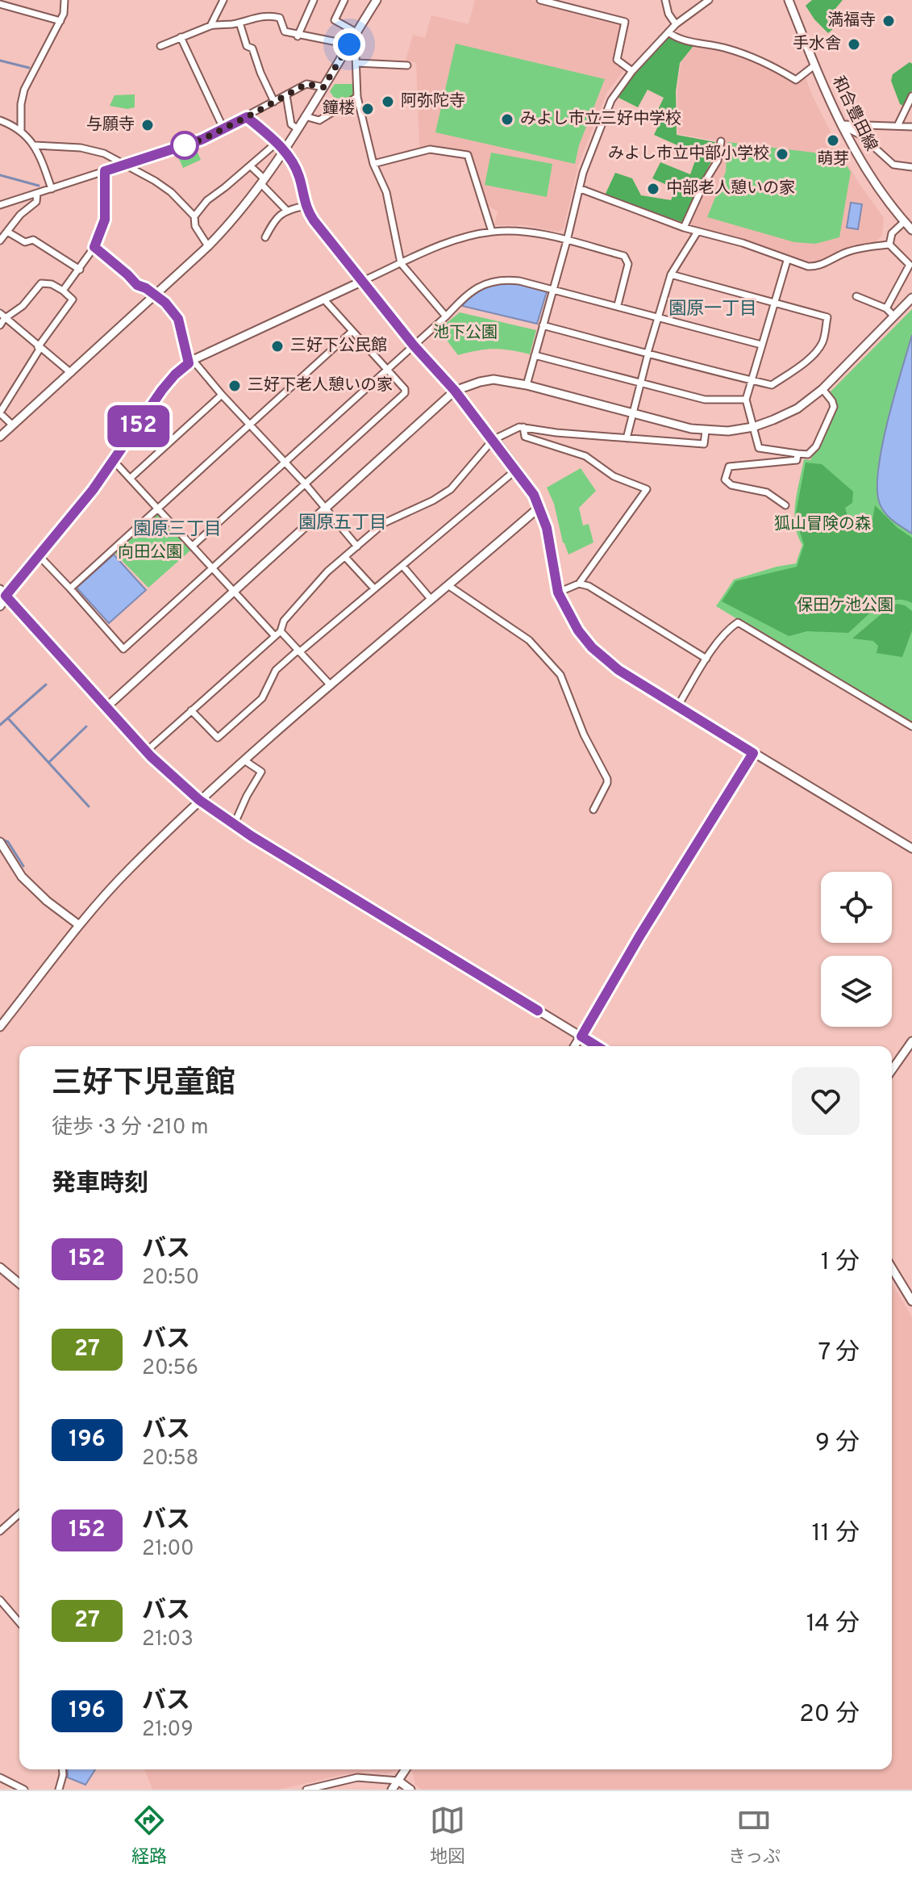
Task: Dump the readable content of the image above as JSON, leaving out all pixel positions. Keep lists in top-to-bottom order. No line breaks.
{"streets":{"street":["和合豊田線"]},"districts":["園原一丁目","園原五丁目","園原三丁目"],"parks":["池下公園","狐山冒険の森","向田公園","保田ケ池公園"],"places":["満福寺","手水舎","阿弥陀寺","鐘楼","みよし市立三好中学校","与願寺","萌芽","みよし市立中部小学校","中部老人憩いの家","三好下公民館","三好下老人憩いの家"],"lines":["bus line 152"],"page":{"on_map":"152","heading":[["三好下児童館","徒歩 · 3 分 · 210 m"],"発車時刻"],"list":[{"mark":"152","name":"バス","note":"20:50","value":"1 分"},{"mark":"27","name":"バス","note":"20:56","value":"7 分"},{"mark":"196","name":"バス","note":"20:58","value":"9 分"},{"mark":"152","name":"バス","note":"21:00","value":"11 分"},{"mark":"27","name":"バス","note":"21:03","value":"14 分"},{"mark":"196","name":"バス","note":"21:09","value":"20 分"}],"tabs":["経路","地図","きっぷ"]}}
